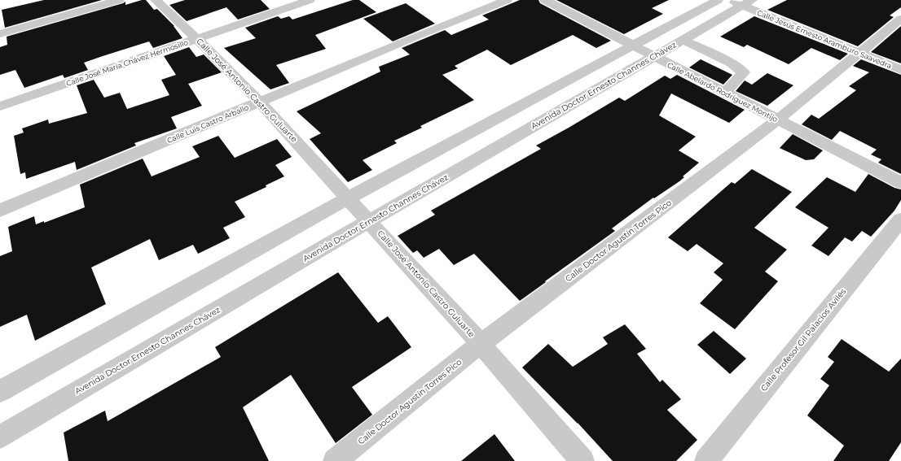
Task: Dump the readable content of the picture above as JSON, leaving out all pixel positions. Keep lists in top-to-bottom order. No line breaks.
{"streets":{"street":["Calle Jesús Ernesto Aramburo Saavedra","Calle José María Chávez Hermosillo","Avenida Doctor Ernesto Channes Chávez","Calle José Antonio Castro Guluarte","Calle Abelardo Rodríguez Montijo","Calle Luis Castro Arballo","Calle Doctor Agustín Torres Pico","Calle Profesor Gil Palacios Avilés"]},"crossings":[["Calle Jesús Ernesto Aramburo Saavedra","Avenida Doctor Ernesto Channes Chávez"],["Calle Jesús Ernesto Aramburo Saavedra","Calle Doctor Agustín Torres Pico"],["Calle José María Chávez Hermosillo","Calle José Antonio Castro Guluarte"],["Avenida Doctor Ernesto Channes Chávez","Calle José Antonio Castro Guluarte"],["Avenida Doctor Ernesto Channes Chávez","Calle Abelardo Rodríguez Montijo"],["Calle José Antonio Castro Guluarte","Calle Luis Castro Arballo"],["Calle José Antonio Castro Guluarte","Calle Doctor Agustín Torres Pico"],["Calle Abelardo Rodríguez Montijo","Calle Doctor Agustín Torres Pico"]]}
